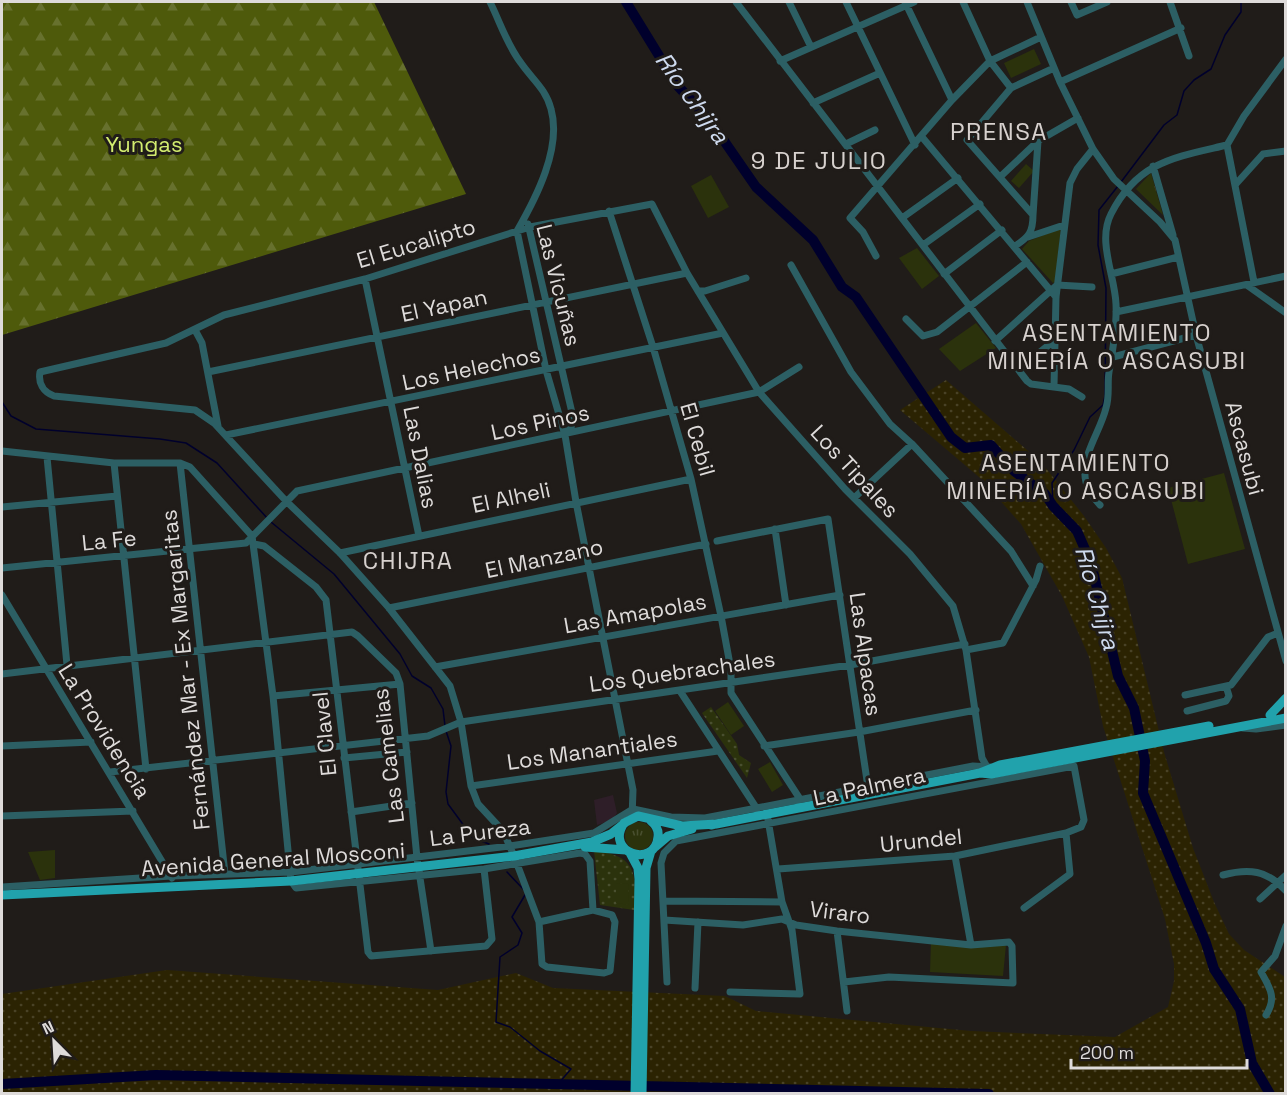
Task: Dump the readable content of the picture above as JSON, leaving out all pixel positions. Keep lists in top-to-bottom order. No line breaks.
{"streets":{"main road":["Avenida General Mosconi"],"street":["El Eucalipto","Las Vicuñas","El Yapan","Los Helechos","Los Pinos","El Cebil","Ascasubi","Las Dalias","Los Tipales","El Alheli","La Fe","El Manzano","Las Amapolas","Las Alpacas","Fernández Mar - Ex Margaritas","Los Quebrachales","La Providencia","El Clavel","Los Manantiales","Las Camelias","La Palmera","La Pureza","Urundel","Viraro"]},"crossings":[["El Eucalipto","Las Vicuñas"],["El Eucalipto","El Cebil"],["El Eucalipto","Las Dalias"],["El Eucalipto","Los Tipales"],["Las Vicuñas","El Yapan"],["Las Vicuñas","Los Helechos"],["Las Vicuñas","Los Pinos"],["Las Vicuñas","El Alheli"],["Las Vicuñas","El Manzano"],["Las Vicuñas","Las Amapolas"],["Las Vicuñas","Los Quebrachales"],["Las Vicuñas","Los Manantiales"],["Las Vicuñas","La Pureza"],["El Yapan","El Cebil"],["El Yapan","Las Dalias"],["El Yapan","Los Tipales"],["Los Helechos","El Cebil"],["Los Helechos","Las Dalias"],["Los Helechos","Los Tipales"],["Los Pinos","El Cebil"],["Los Pinos","Las Dalias"],["Los Pinos","Los Tipales"],["El Cebil","El Alheli"],["El Cebil","El Manzano"],["El Cebil","Las Amapolas"],["El Cebil","Los Quebrachales"],["Las Dalias","El Alheli"],["Los Tipales","Los Quebrachales"],["La Fe","Fernández Mar - Ex Margaritas"],["La Fe","El Clavel"],["Las Amapolas","Las Alpacas"],["Las Alpacas","Los Quebrachales"],["Fernández Mar - Ex Margaritas","Los Quebrachales"],["Fernández Mar - Ex Margaritas","El Clavel"],["Fernández Mar - Ex Margaritas","Las Camelias"],["Los Quebrachales","La Providencia"],["Los Quebrachales","El Clavel"],["Los Quebrachales","Las Camelias"],["La Providencia","Las Camelias"],["La Providencia","Avenida General Mosconi"],["El Clavel","Las Camelias"],["El Clavel","Avenida General Mosconi"],["Las Camelias","La Pureza"],["Las Camelias","Avenida General Mosconi"],["La Pureza","Avenida General Mosconi"]],"districts":["PRENSA","9 DE JULIO","ASENTAMIENTO MINERÍA O ASCASUBI","ASENTAMIENTO MINERÍA O ASCASUBI","CHIJRA"],"water":["Río Chijra"],"parks":["Yungas"],"scale_bar":"200 m","north":"top left"}
